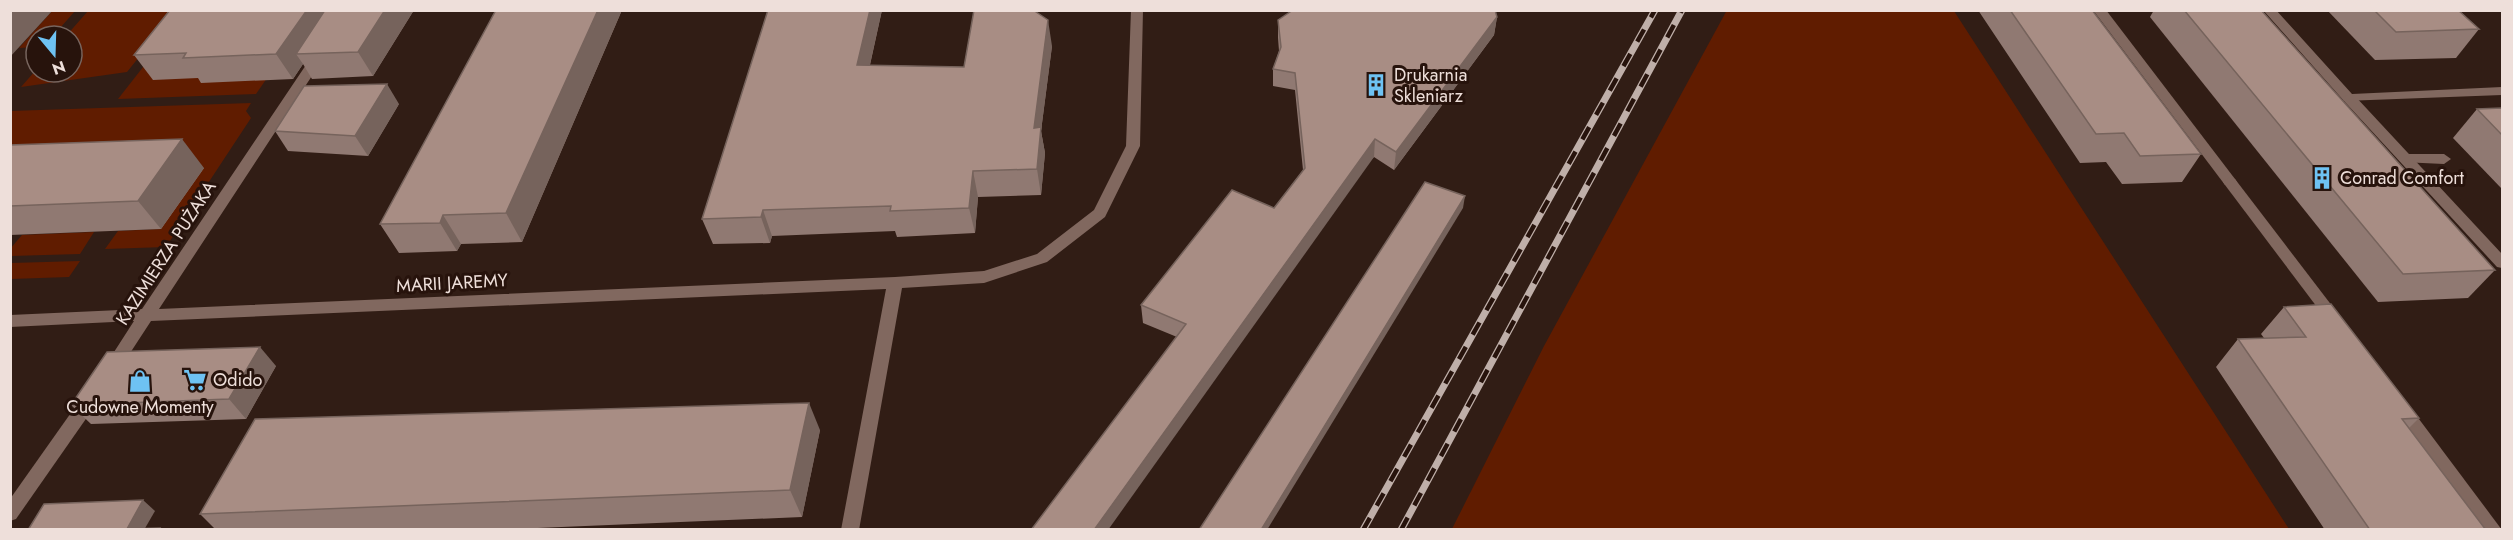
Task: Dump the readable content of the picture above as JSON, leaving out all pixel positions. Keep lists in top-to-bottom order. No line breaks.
{"streets":{"street":["KAZIMIERZA PUŻAKA","MARII JAREMY"]},"crossings":[["KAZIMIERZA PUŻAKA","MARII JAREMY"]],"places":{"building":["Drukarnia Skleniarz","Conrad Comfort"],"supermarket":["Odido"],"shop":["Cudowne Momenty"]},"north":"bottom"}
